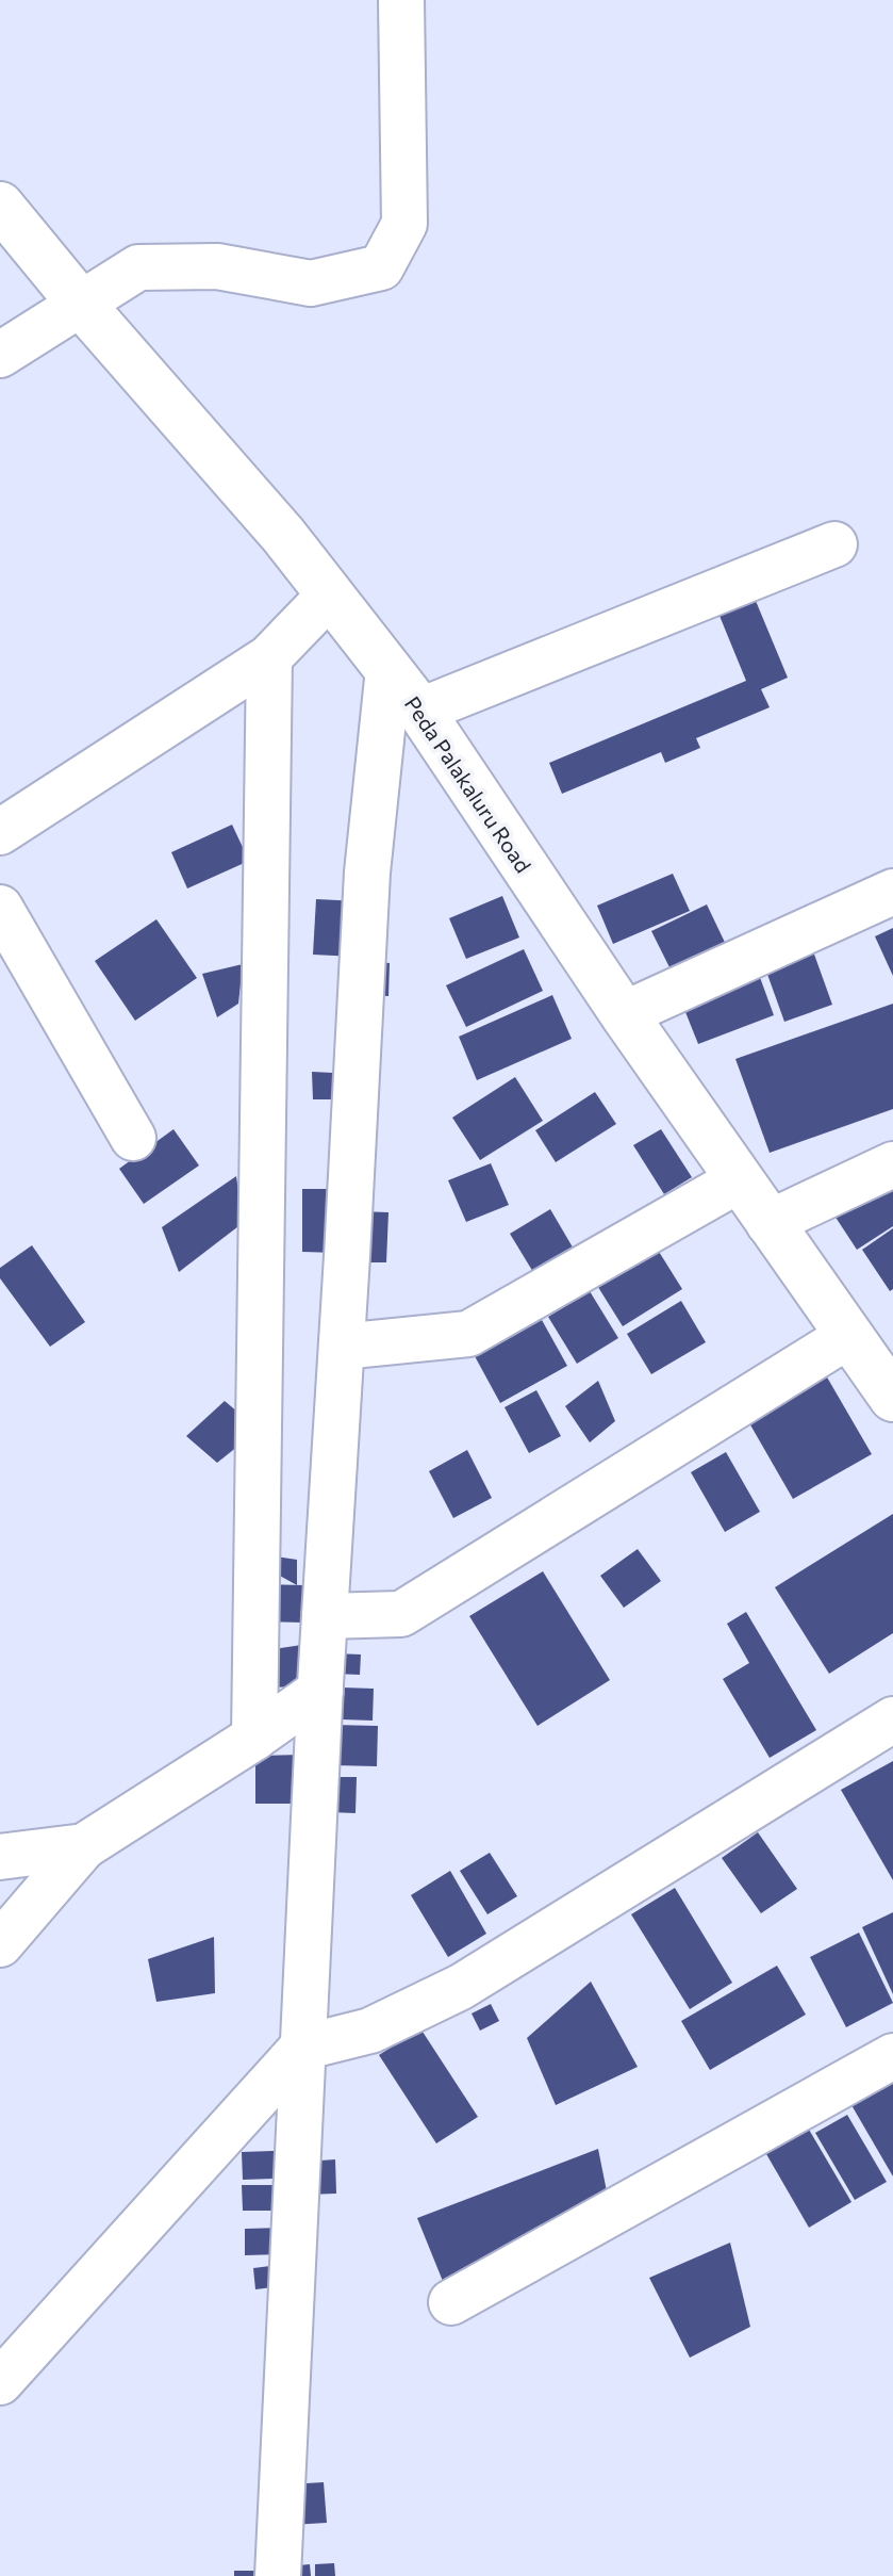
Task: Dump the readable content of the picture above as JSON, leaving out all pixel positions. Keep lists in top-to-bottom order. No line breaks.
{"streets":{"main road":["Peda Palakaluru Road"]}}
